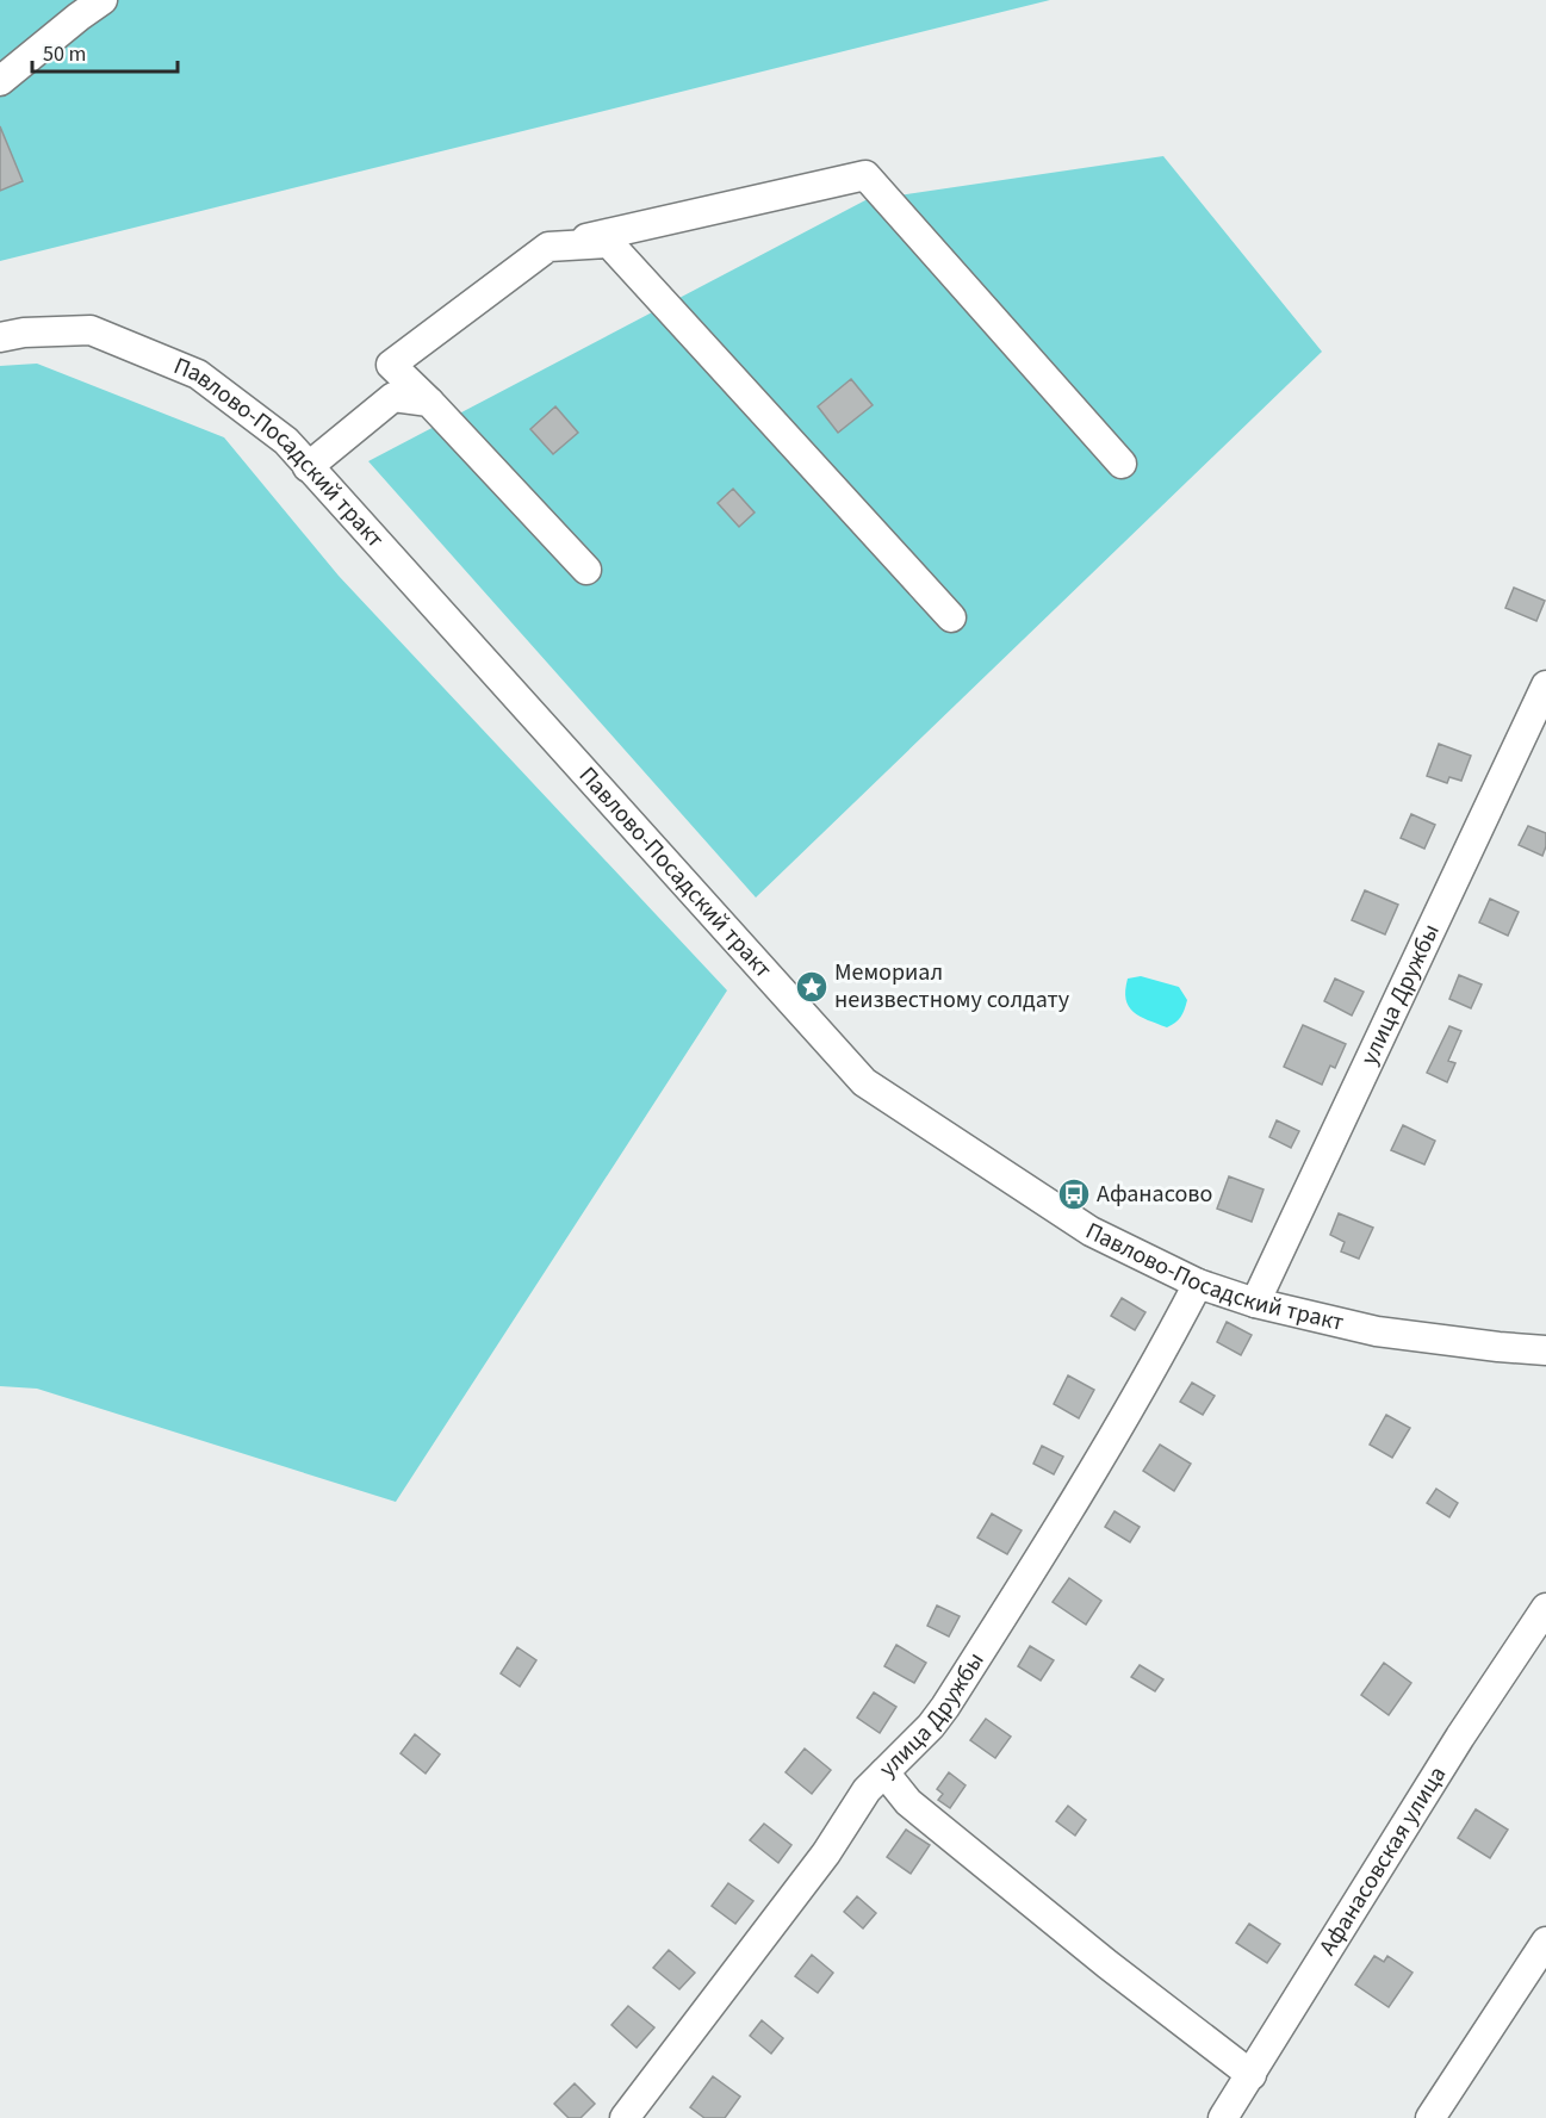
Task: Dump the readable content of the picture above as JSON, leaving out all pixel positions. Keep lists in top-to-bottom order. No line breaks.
{"streets":{"street":["Павлово-Посадский тракт","улица Дружбы","Афанасовская улица"]},"crossings":[["Павлово-Посадский тракт","улица Дружбы"]],"places":{"place":["Мемориал неизвестному солдату"],"bus stop":["Афанасово"]},"scale_bar":"50 m"}
